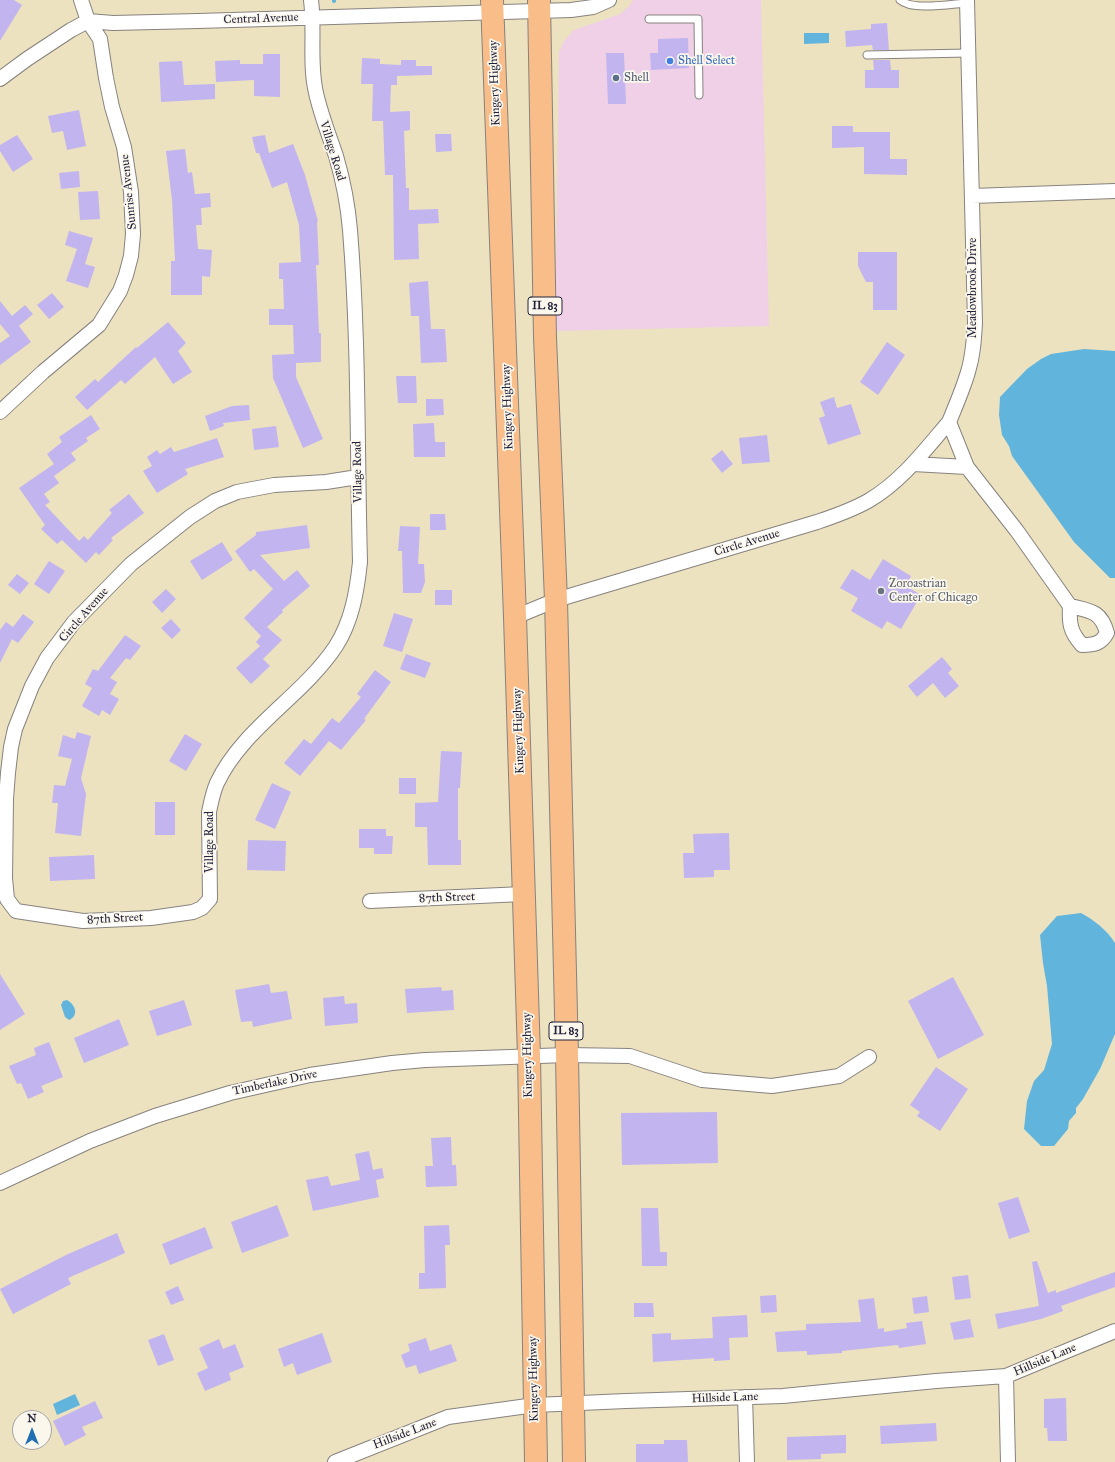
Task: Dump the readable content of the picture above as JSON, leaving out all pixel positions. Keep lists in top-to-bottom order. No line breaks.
{"streets":{"main road":["Kingery Highway","IL 83"],"street":["Central Avenue","Village Road","Sunrise Avenue","Meadowbrook Drive","Circle Avenue","87th Street","Timberlake Drive","Hillside Lane"]},"crossings":[["Central Avenue","Kingery Highway"],["Central Avenue","Village Road"],["Central Avenue","Sunrise Avenue"],["Central Avenue","IL 83"],["Kingery Highway","Circle Avenue"],["Kingery Highway","87th Street"],["Kingery Highway","Timberlake Drive"],["Kingery Highway","Hillside Lane"],["Village Road","Circle Avenue"],["Village Road","87th Street"],["Meadowbrook Drive","Circle Avenue"],["IL 83","Circle Avenue"],["IL 83","Timberlake Drive"],["IL 83","Hillside Lane"],["Circle Avenue","87th Street"]],"places":["Shell Select","Shell","Zoroastrian Center of Chicago"],"north":"top"}
